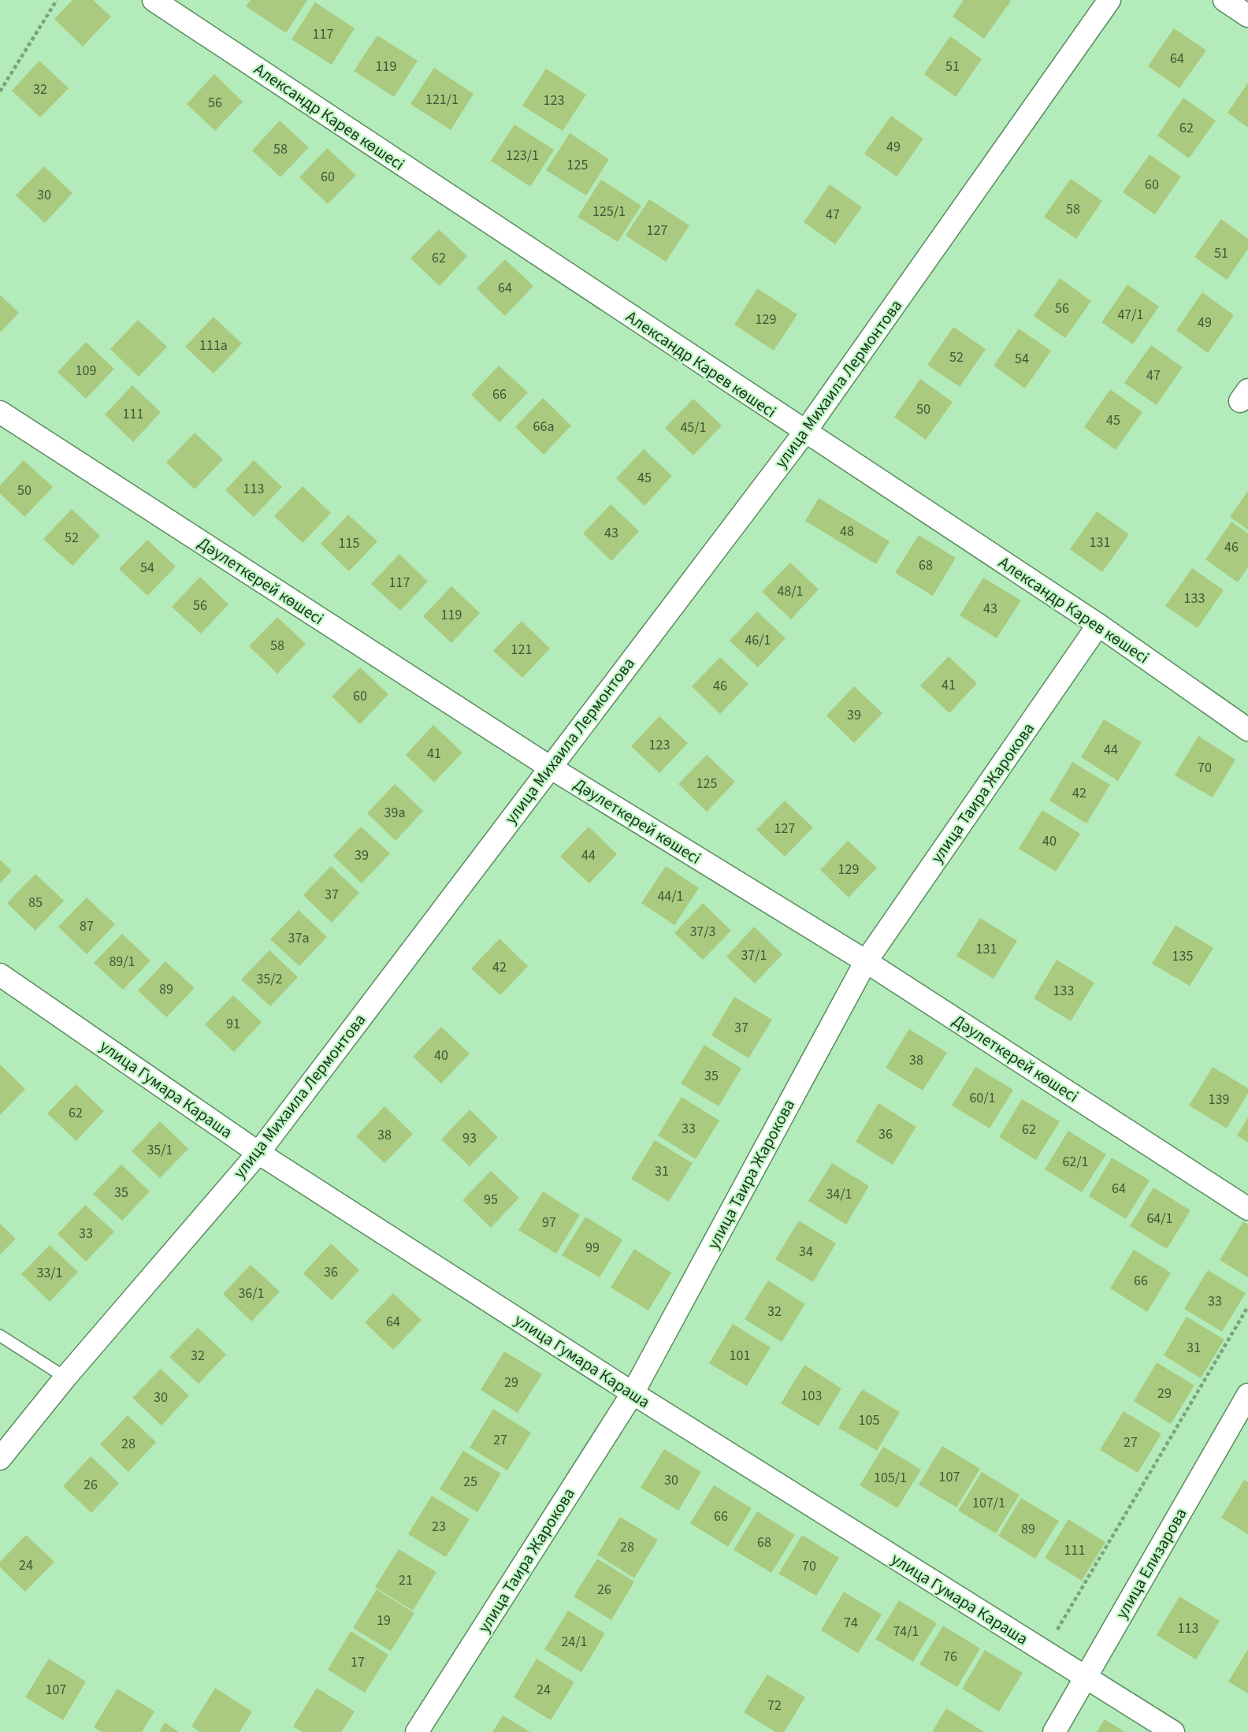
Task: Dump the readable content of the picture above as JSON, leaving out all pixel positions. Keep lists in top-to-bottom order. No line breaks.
{"streets":{"street":["Александр Карев көшесі","улица Михаила Лермонтова","Дәулеткерей көшесі","улица Таира Жарокова","улица Гумара Караша","улица Елизарова"]},"crossings":[["Александр Карев көшесі","улица Михаила Лермонтова"],["Александр Карев көшесі","улица Таира Жарокова"],["улица Михаила Лермонтова","Дәулеткерей көшесі"],["улица Михаила Лермонтова","улица Гумара Караша"],["Дәулеткерей көшесі","улица Таира Жарокова"],["улица Таира Жарокова","улица Гумара Караша"],["улица Гумара Караша","улица Елизарова"]],"house_numbers":["117","64","119","51","32","121/1","123","56","62","49","58","123/1","125","60","60","30","58","125/1","47","127","51","62","64","56","47/1","129","49","111а","52","54","109","47","66","50","111","45","66а","45/1","45","113","50","48","43","52","131","115","46","68","54","117","48/1","133","56","43","119","46/1","58","121","41","46","60","39","123","44","41","70","125","42","39а","127","40","39","44","129","37","44/1","85","87","37/3","37а","131","37/1","135","89/1","42","35/2","89","133","91","37","40","38","35","60/1","139","62","33","62","36","38","93","35/1","62/1","31","64","35","34/1","95","64/1","97","33","99","34","36","33/1","66","36/1","33","32","64","31","32","101","29","29","103","30","105","27","27","28","107","105/1","30","25","26","107/1","66","23","89","68","28","111","24","70","21","26","19","74","113","74/1","24/1","76","17","107","24","72"]}
